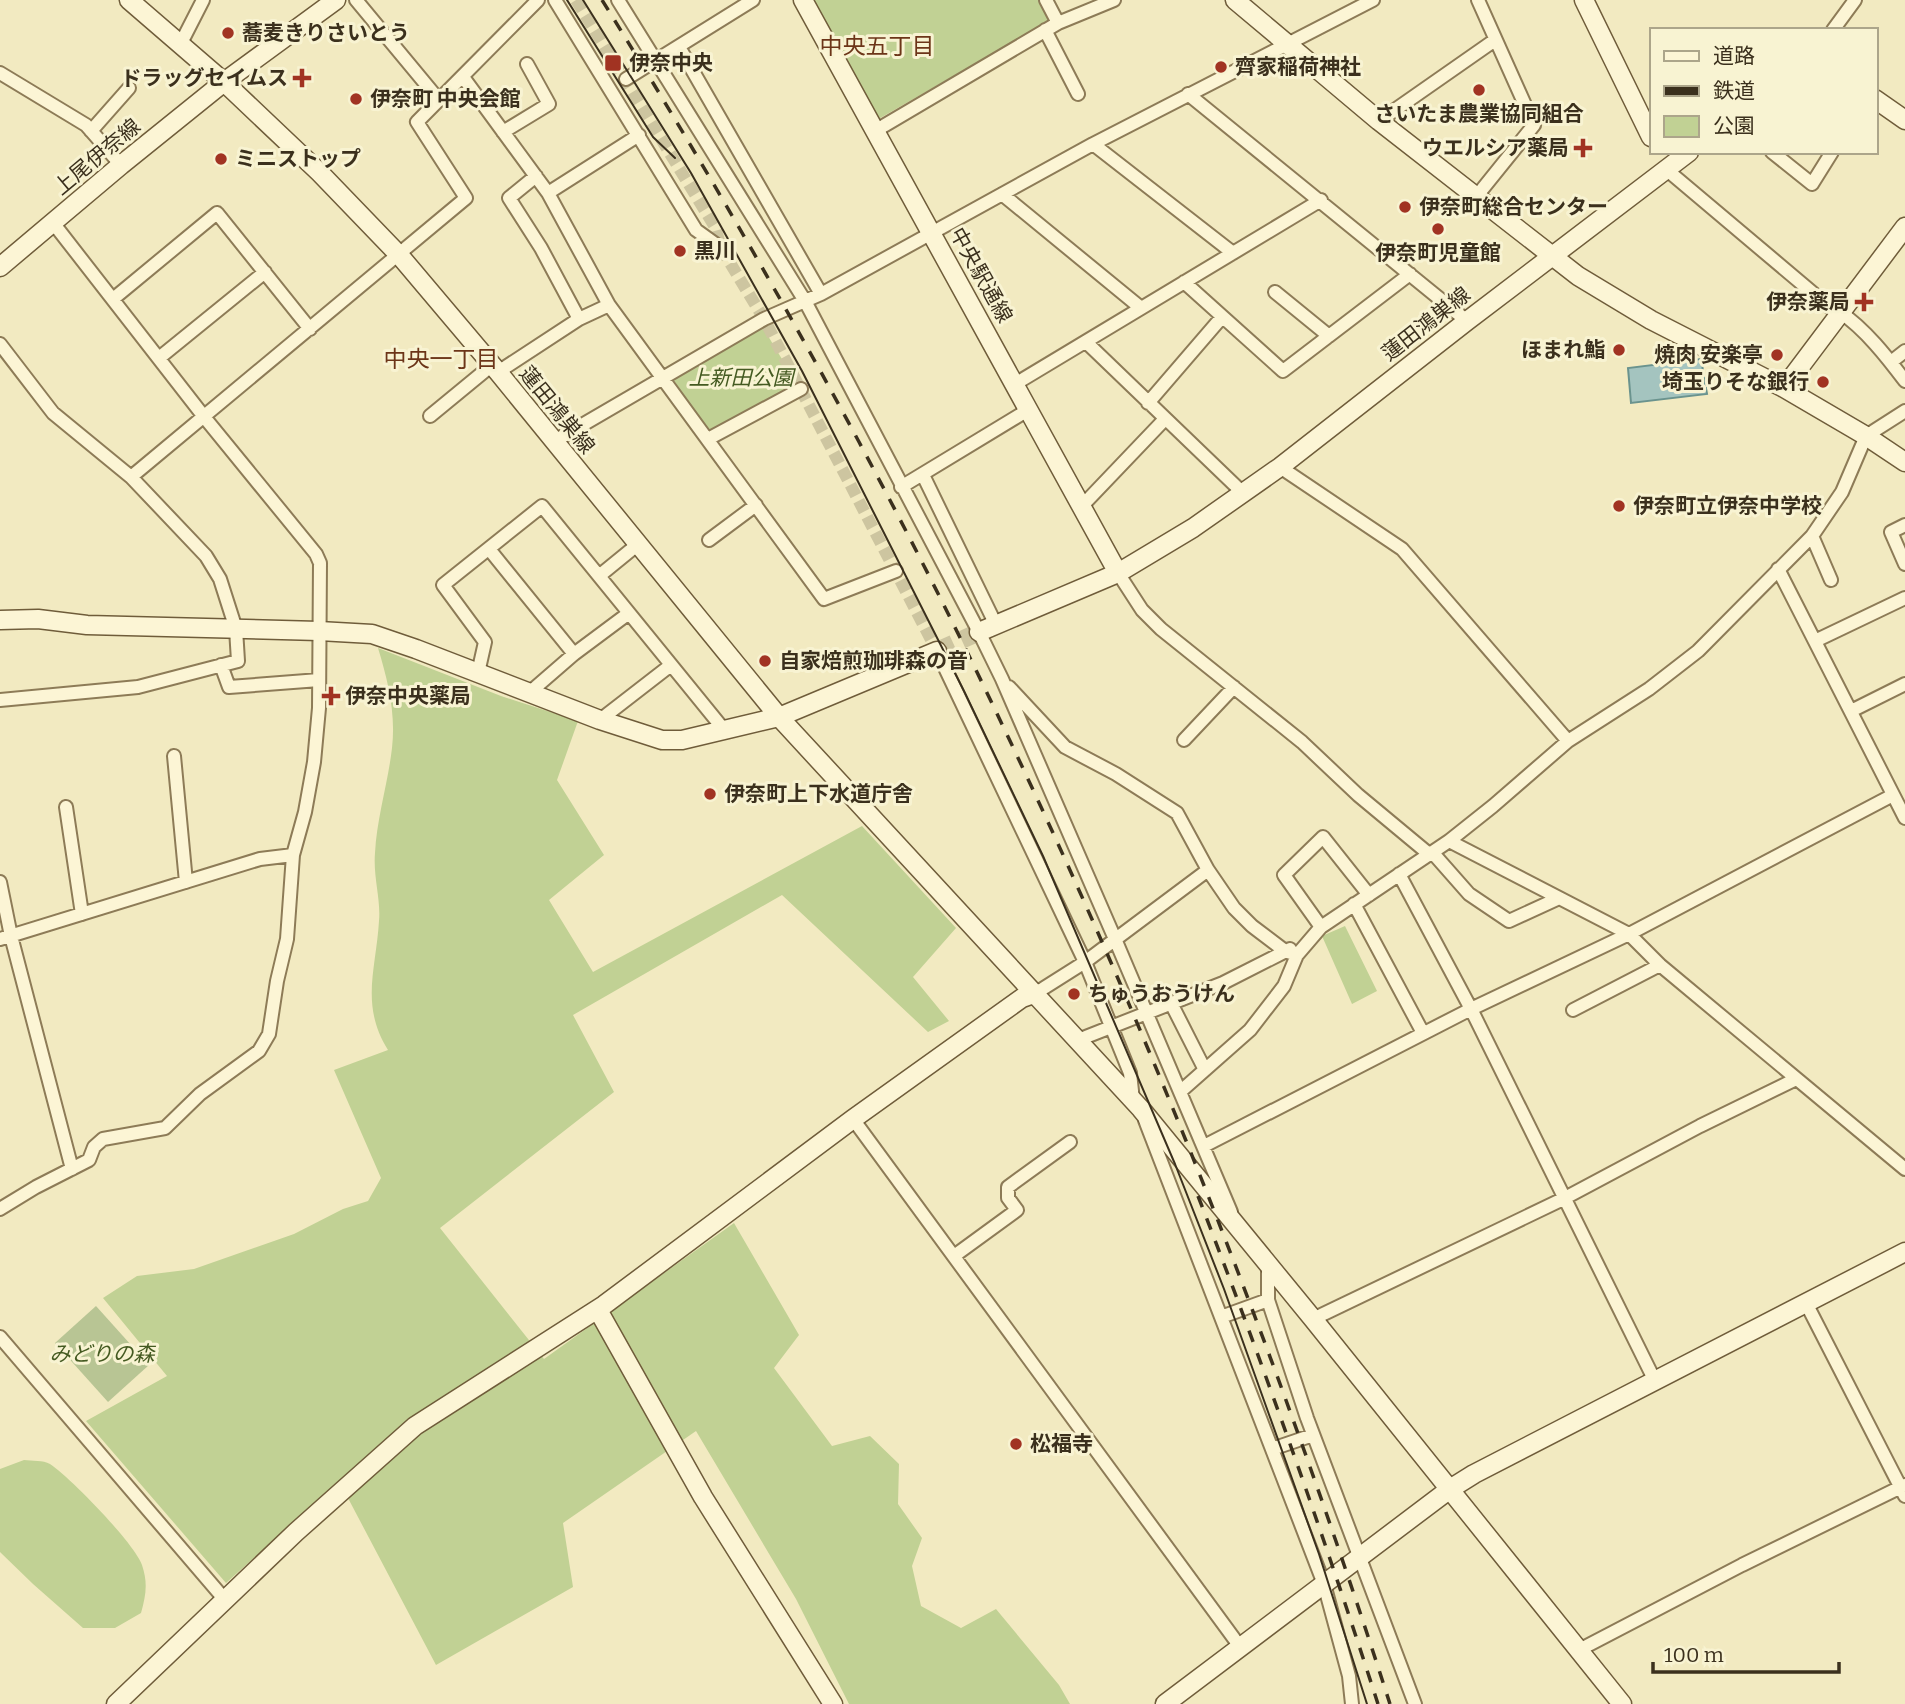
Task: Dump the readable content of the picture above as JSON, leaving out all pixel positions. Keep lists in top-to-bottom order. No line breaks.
{"streets":{"street":["上尾伊奈線","中央駅通線","蓮田鴻巣線"]},"crossings":[["上尾伊奈線","蓮田鴻巣線"],["中央駅通線","蓮田鴻巣線"]],"districts":["中央五丁目","中央一丁目"],"parks":["上新田公園","みどりの森"],"places":{"other":["蕎麦きりさいとう","齊家稲荷神社","さいたま農業協同組合","伊奈町 中央会館","ミニストップ","伊奈町総合センター","伊奈町児童館","黒川","ほまれ鮨","焼肉 安楽亭","埼玉りそな銀行","伊奈町立伊奈中学校","自家焙煎珈琲森の音","伊奈町上下水道庁舎","ちゅうおうけん","松福寺"],"transit":["伊奈中央"],"health":["ドラッグセイムス","ウエルシア薬局","伊奈薬局","伊奈中央薬局"]},"legend":["道路","鉄道","公園"],"scale_bar":"100 m"}
